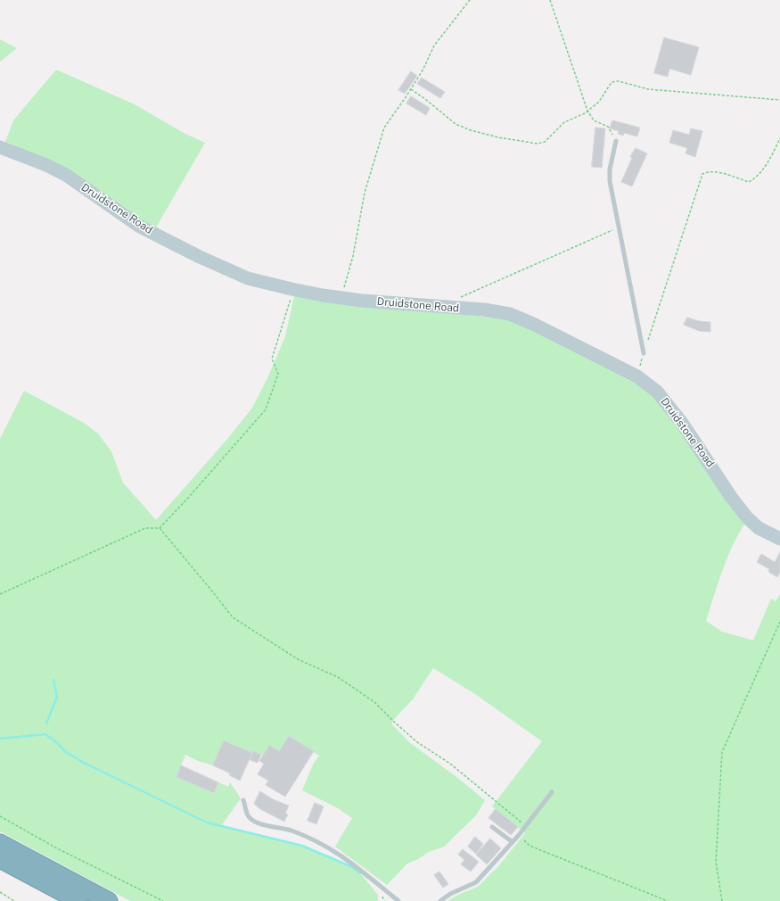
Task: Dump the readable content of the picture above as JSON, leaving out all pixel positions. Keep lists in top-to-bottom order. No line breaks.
{"streets":{"street":["Druidstone Road"]}}
